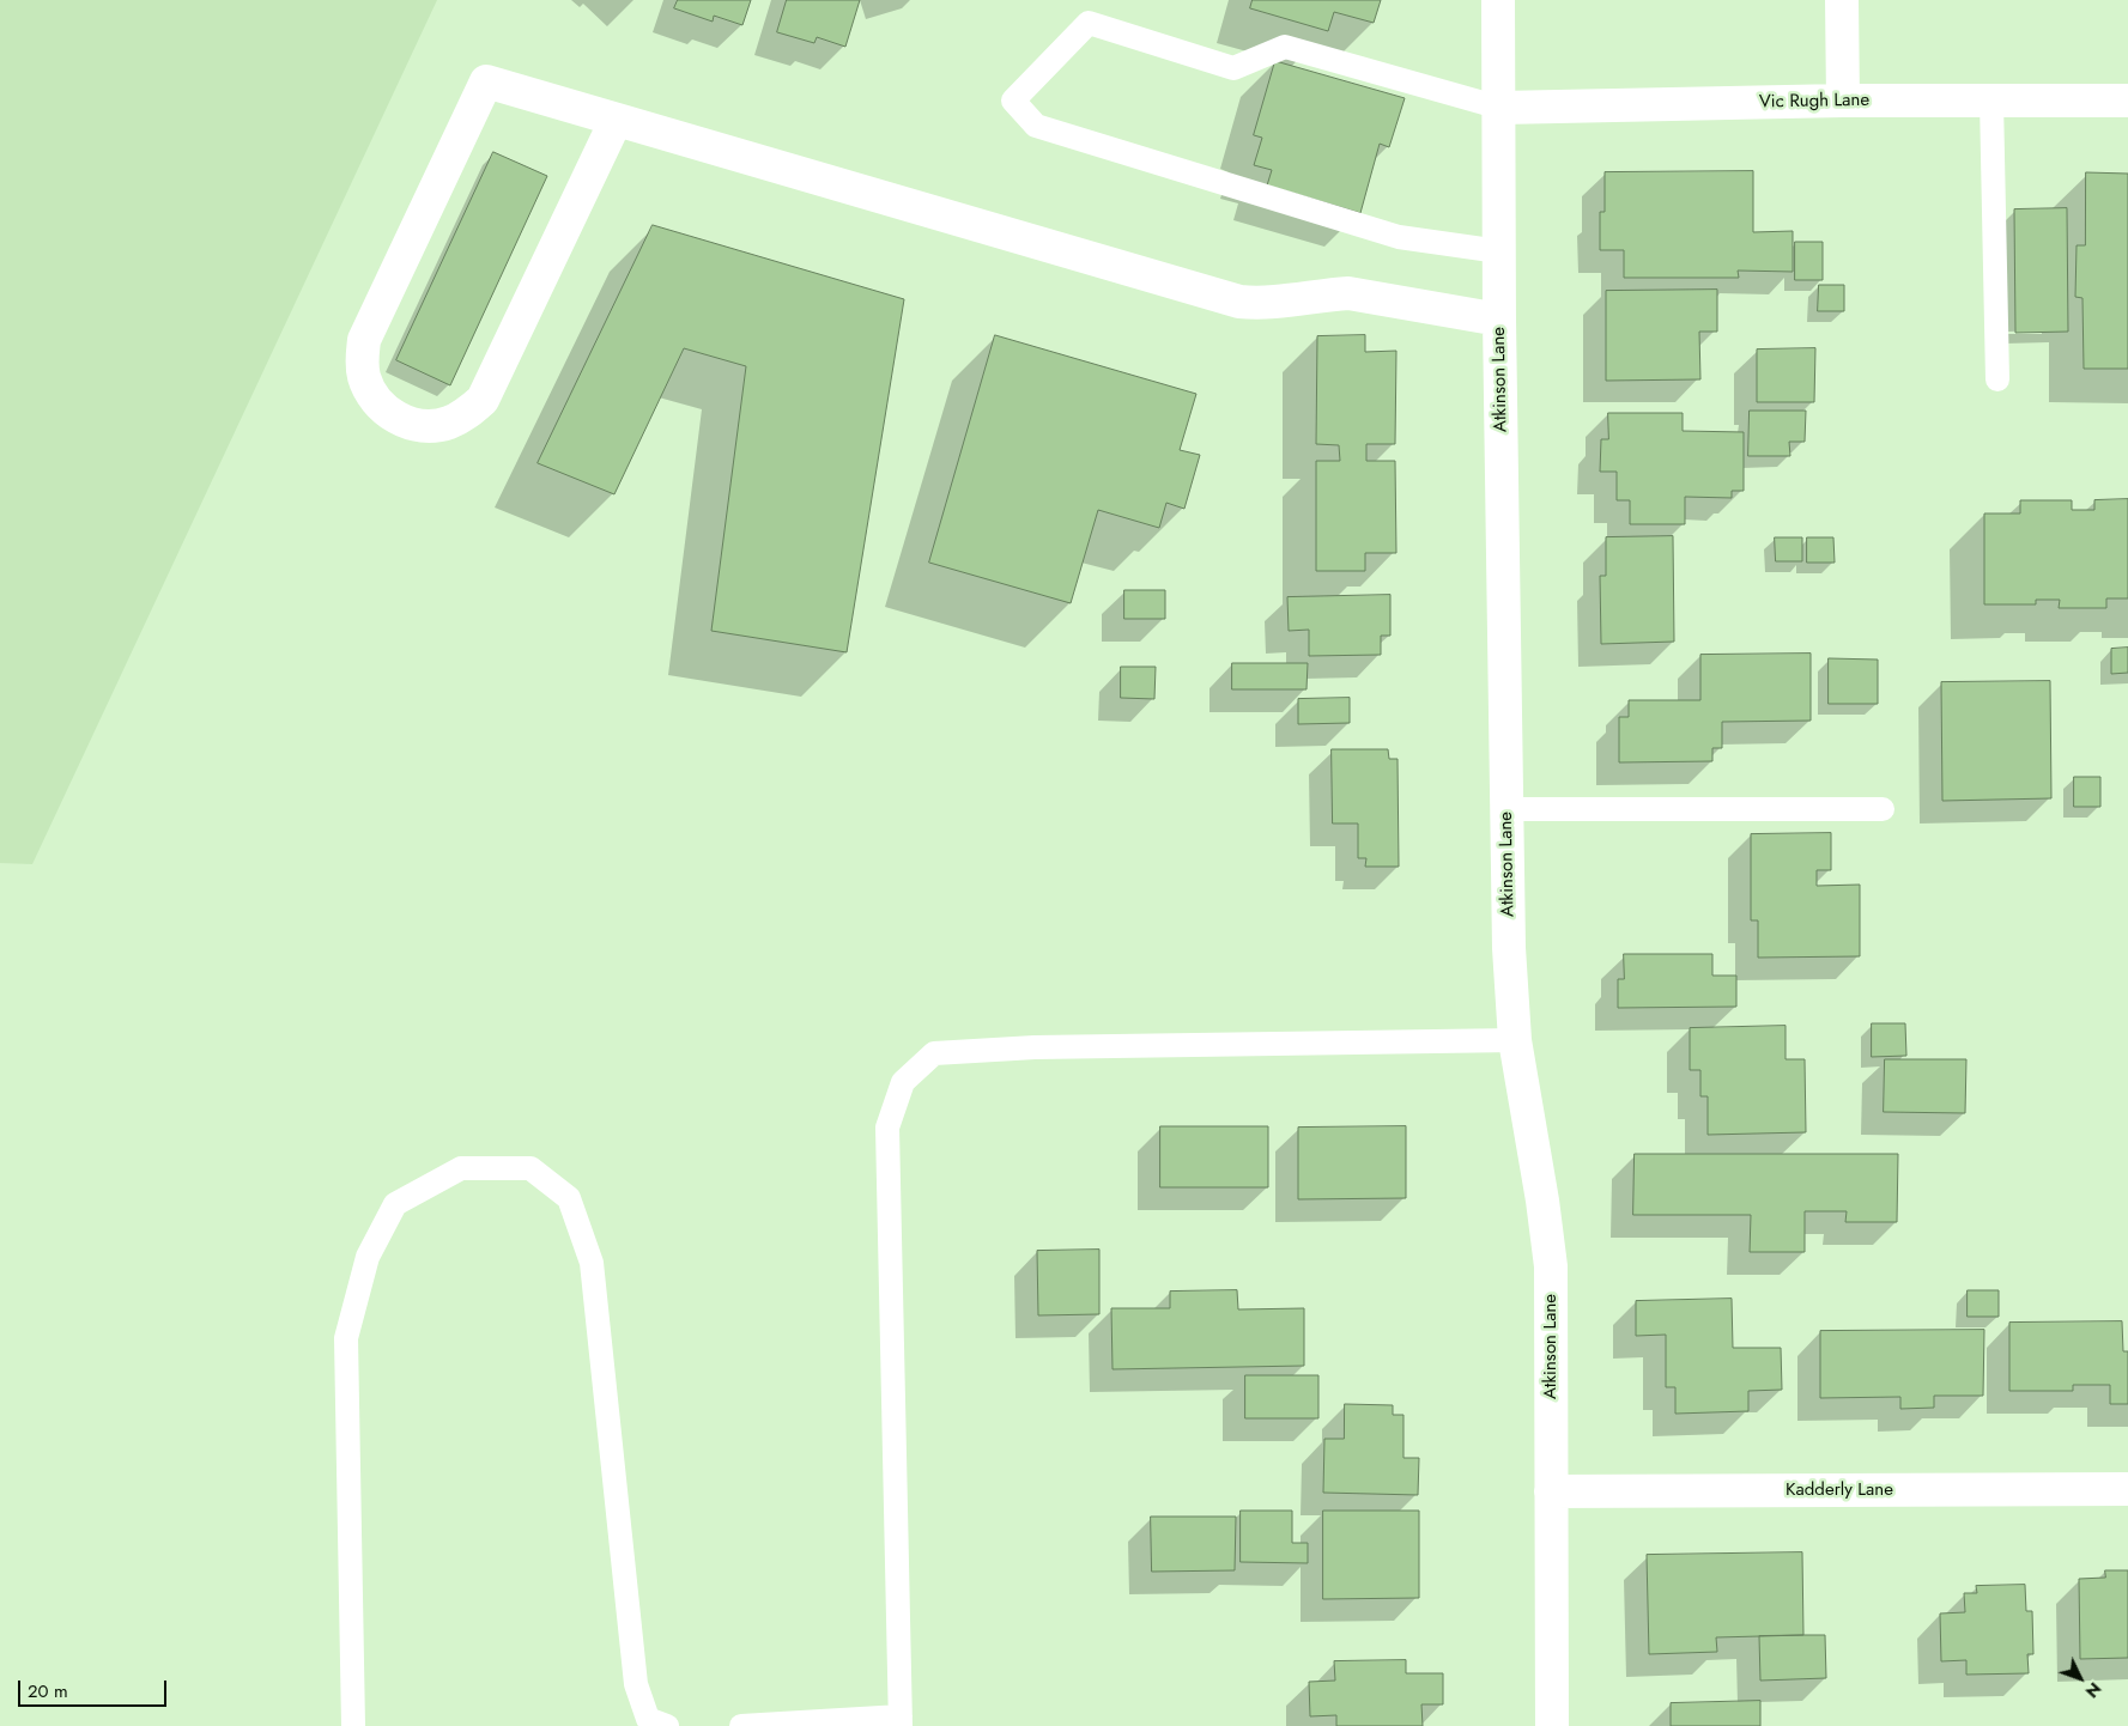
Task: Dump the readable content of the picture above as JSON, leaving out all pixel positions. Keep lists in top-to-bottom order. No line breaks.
{"streets":{"street":["Vic Rugh Lane","Atkinson Lane","Kadderly Lane"]},"crossings":[["Vic Rugh Lane","Atkinson Lane"],["Atkinson Lane","Kadderly Lane"]],"scale_bar":"20 m","north":"bottom right"}
